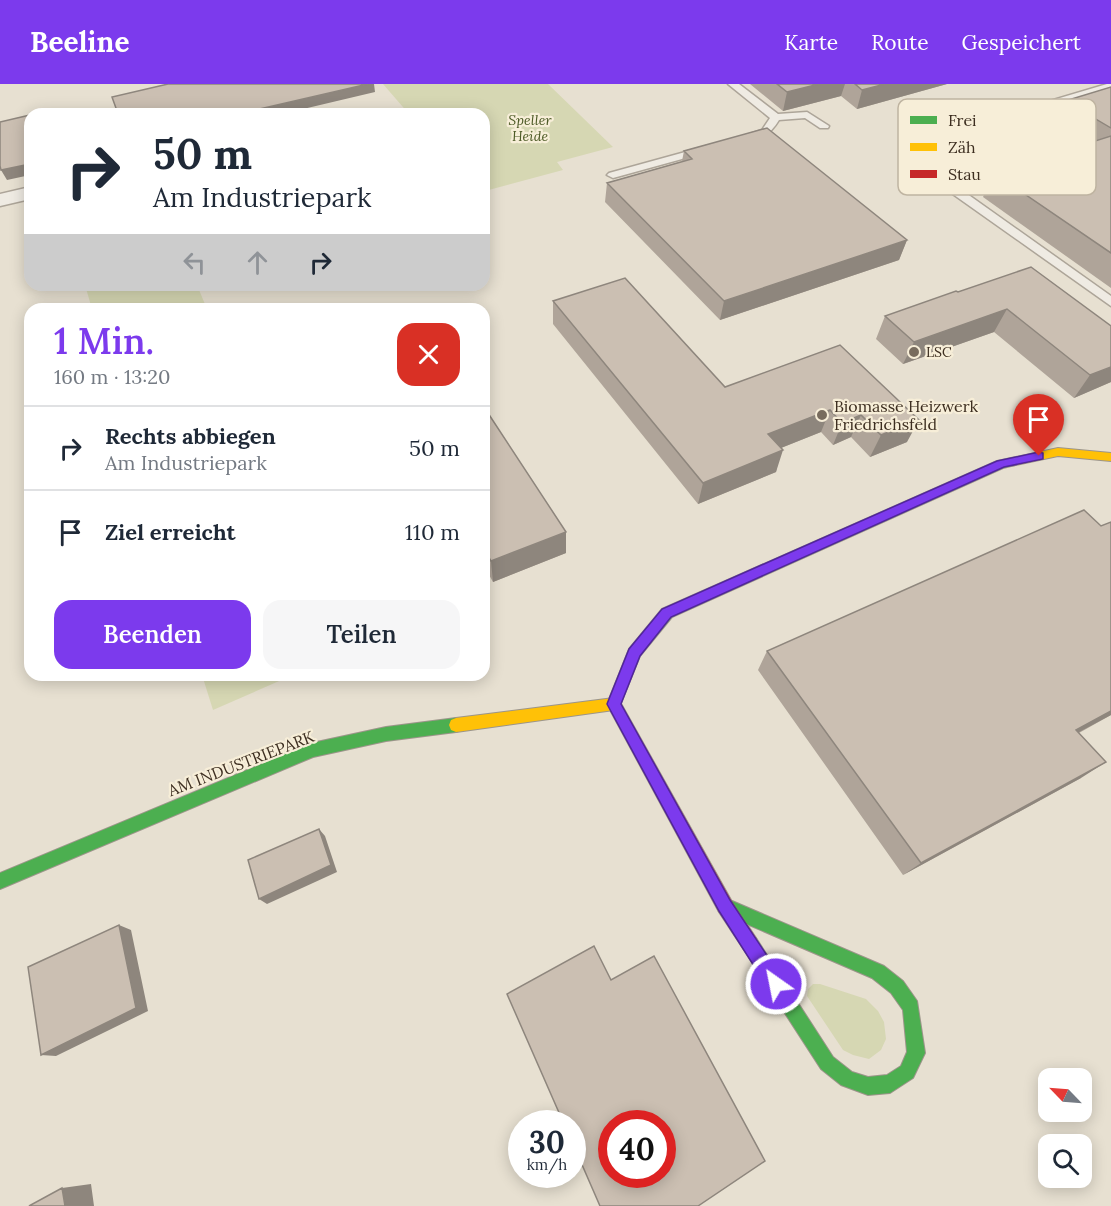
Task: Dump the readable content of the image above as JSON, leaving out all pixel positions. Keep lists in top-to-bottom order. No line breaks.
{"streets":{"street":["AM INDUSTRIEPARK"]},"parks":["Speller Heide"],"places":["LSC","Biomasse Heizwerk Friedrichsfeld"],"legend":["Frei","Zäh","Stau"],"north":"top left","page":{"header":"Beeline","nav":["Karte","Route","Gespeichert"],"turn":["50 m","Am Industriepark"],"heading":["1 Min.","160 m · 13:20"],"list":[{"name":"Rechts abbiegen","note":"Am Industriepark","value":"50 m"},{"name":"Ziel erreicht","value":"110 m"}],"buttons":["Beenden","Teilen"],"speed":"30 km/h","limit":"40"}}
